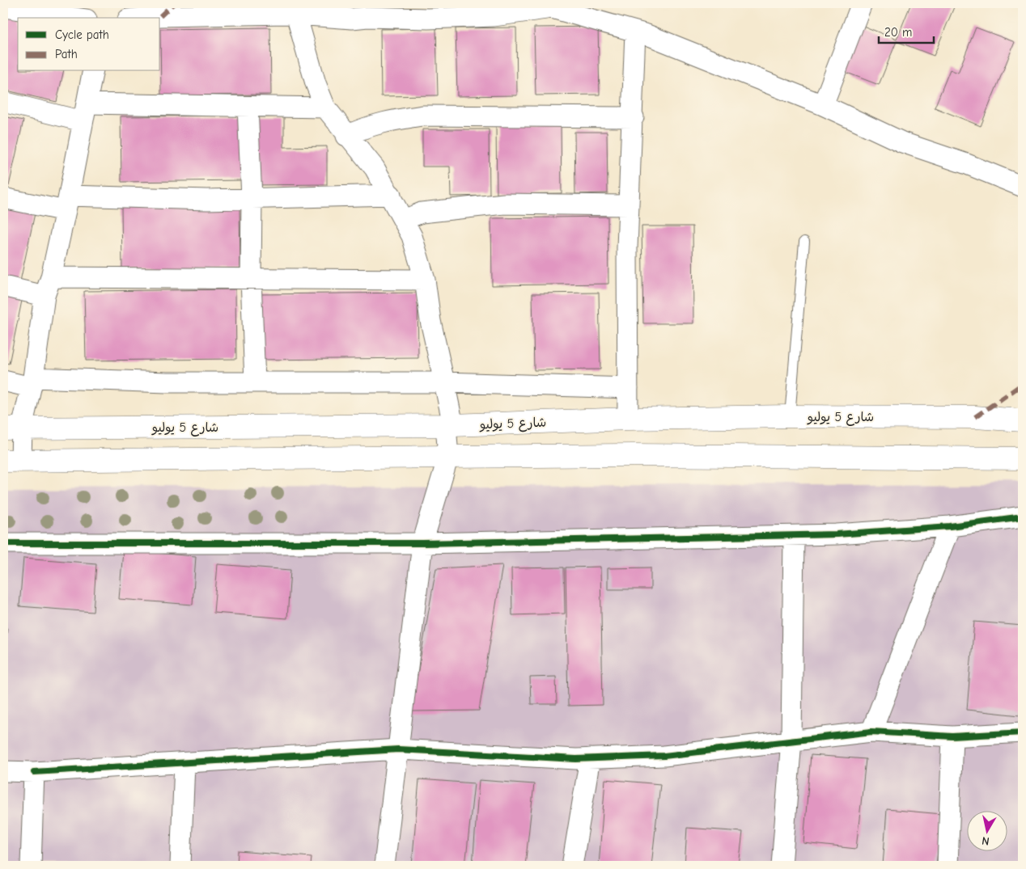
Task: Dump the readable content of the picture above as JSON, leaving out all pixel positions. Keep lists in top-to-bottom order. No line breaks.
{"streets":{"main road":["شارع 5 يوليو"]},"legend":["Cycle path","Path"],"scale_bar":"20 m","north":"bottom"}
